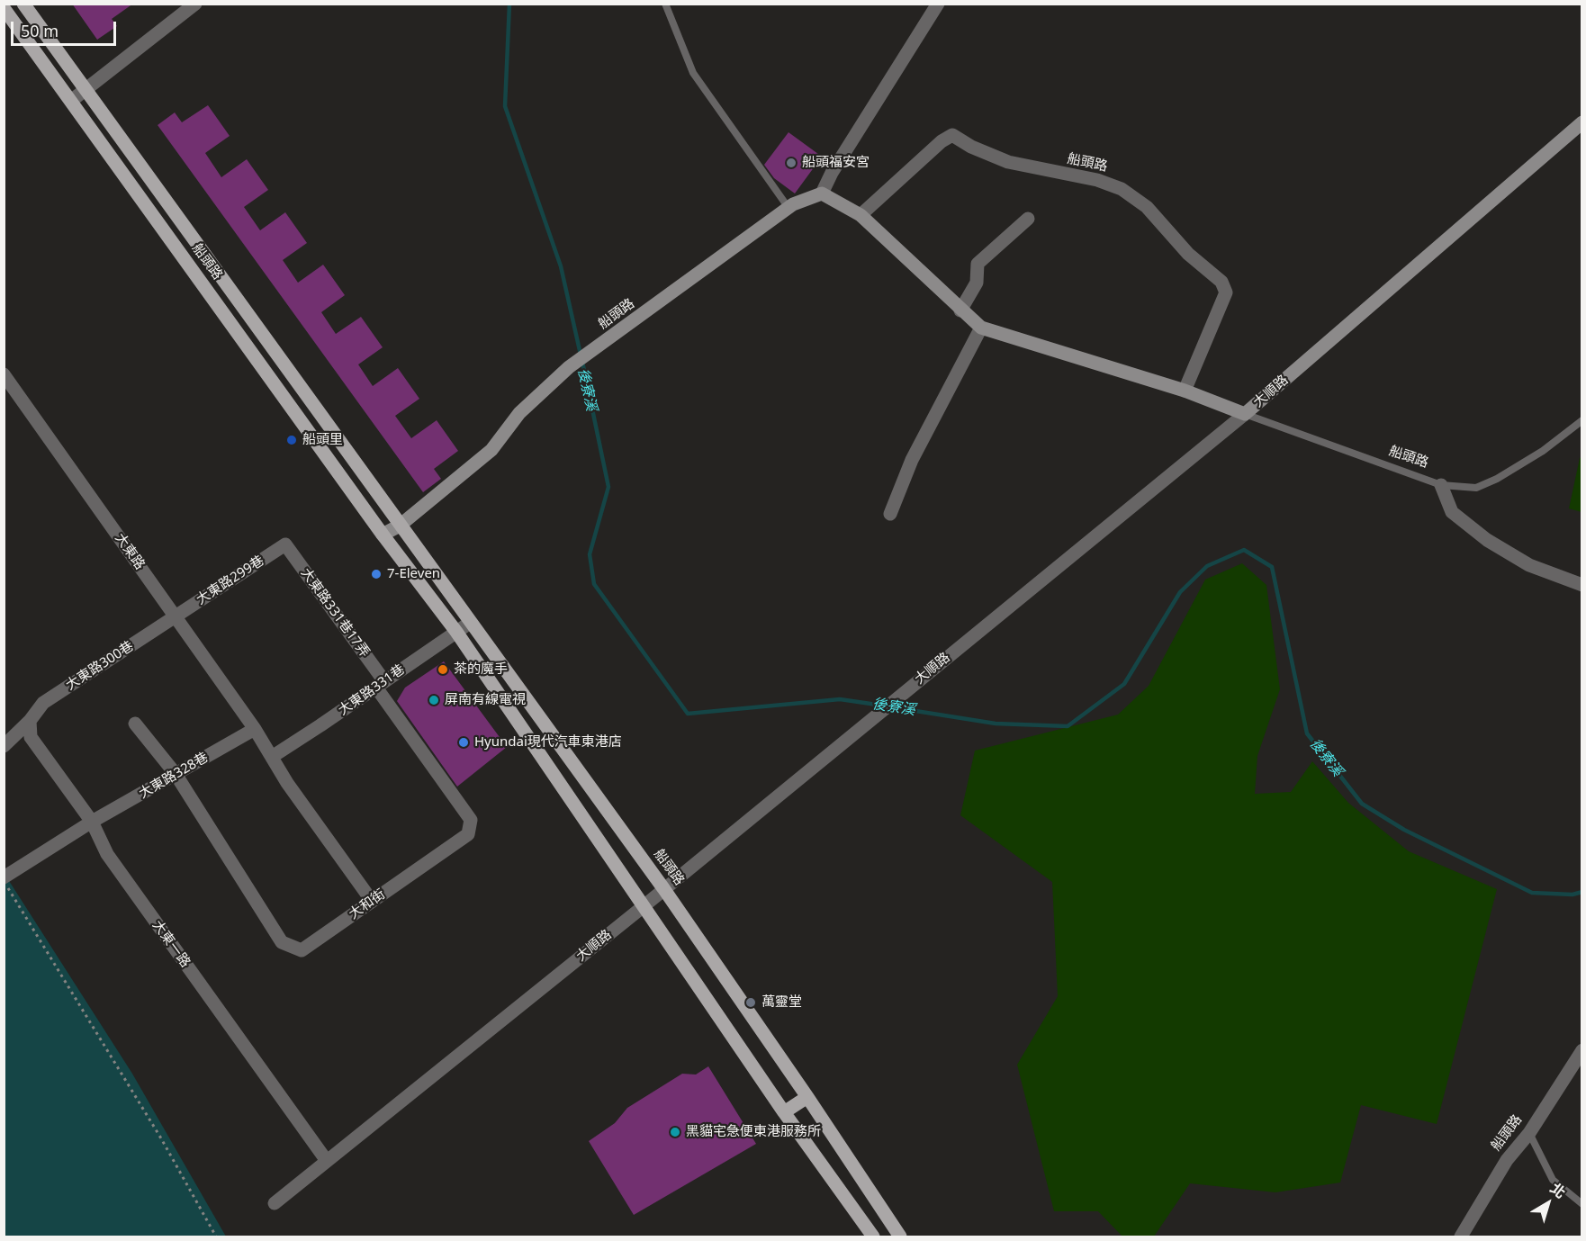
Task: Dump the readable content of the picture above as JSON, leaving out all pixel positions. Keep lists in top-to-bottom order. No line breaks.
{"streets":{"main road":["船頭路"],"street":["大順路","大東路","大東路299巷","大東路331巷17弄","大東路300巷","大東路331巷","大東路328巷","大和街","大東一路"]},"crossings":[["船頭路","大順路"],["船頭路","大東路331巷"],["大順路","大東一路"],["大東路","大東路299巷"],["大東路","大東路300巷"],["大東路","大東路331巷"],["大東路","大東路328巷"],["大東路","大和街"],["大東路299巷","大東路331巷17弄"],["大東路299巷","大東路300巷"],["大東路331巷17弄","大東路331巷"],["大東路331巷17弄","大和街"],["大東路300巷","大東一路"],["大東路331巷","大和街"],["大東路328巷","大和街"],["大東路328巷","大東一路"]],"water":["後寮溪"],"places":["船頭福安宮","船頭里","7-Eleven","茶的魔手","屏南有線電視","Hyundai現代汽車東港店","萬靈堂","黑貓宅急便東港服務所"],"scale_bar":"50 m","north":"top right"}
